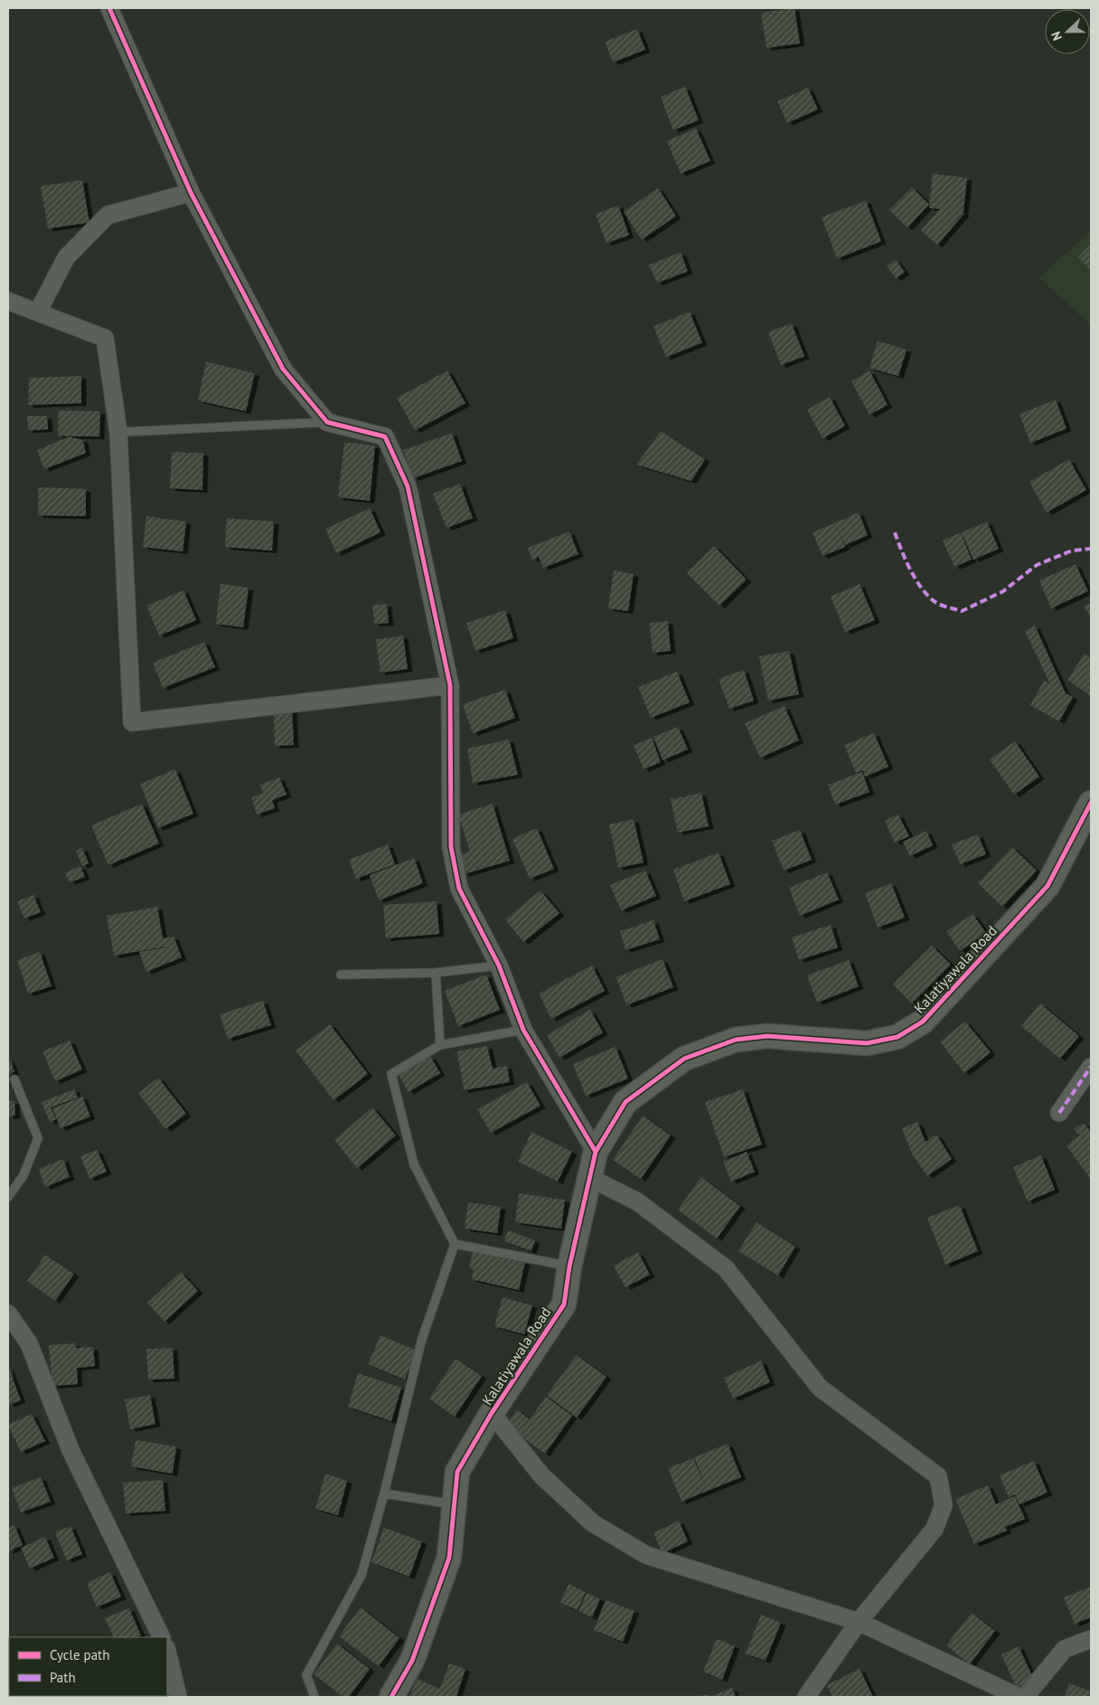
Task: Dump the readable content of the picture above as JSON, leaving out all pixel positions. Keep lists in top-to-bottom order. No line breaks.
{"streets":{"street":["Kalatiyawala Road"]},"legend":["Cycle path","Path"],"north":"left"}
